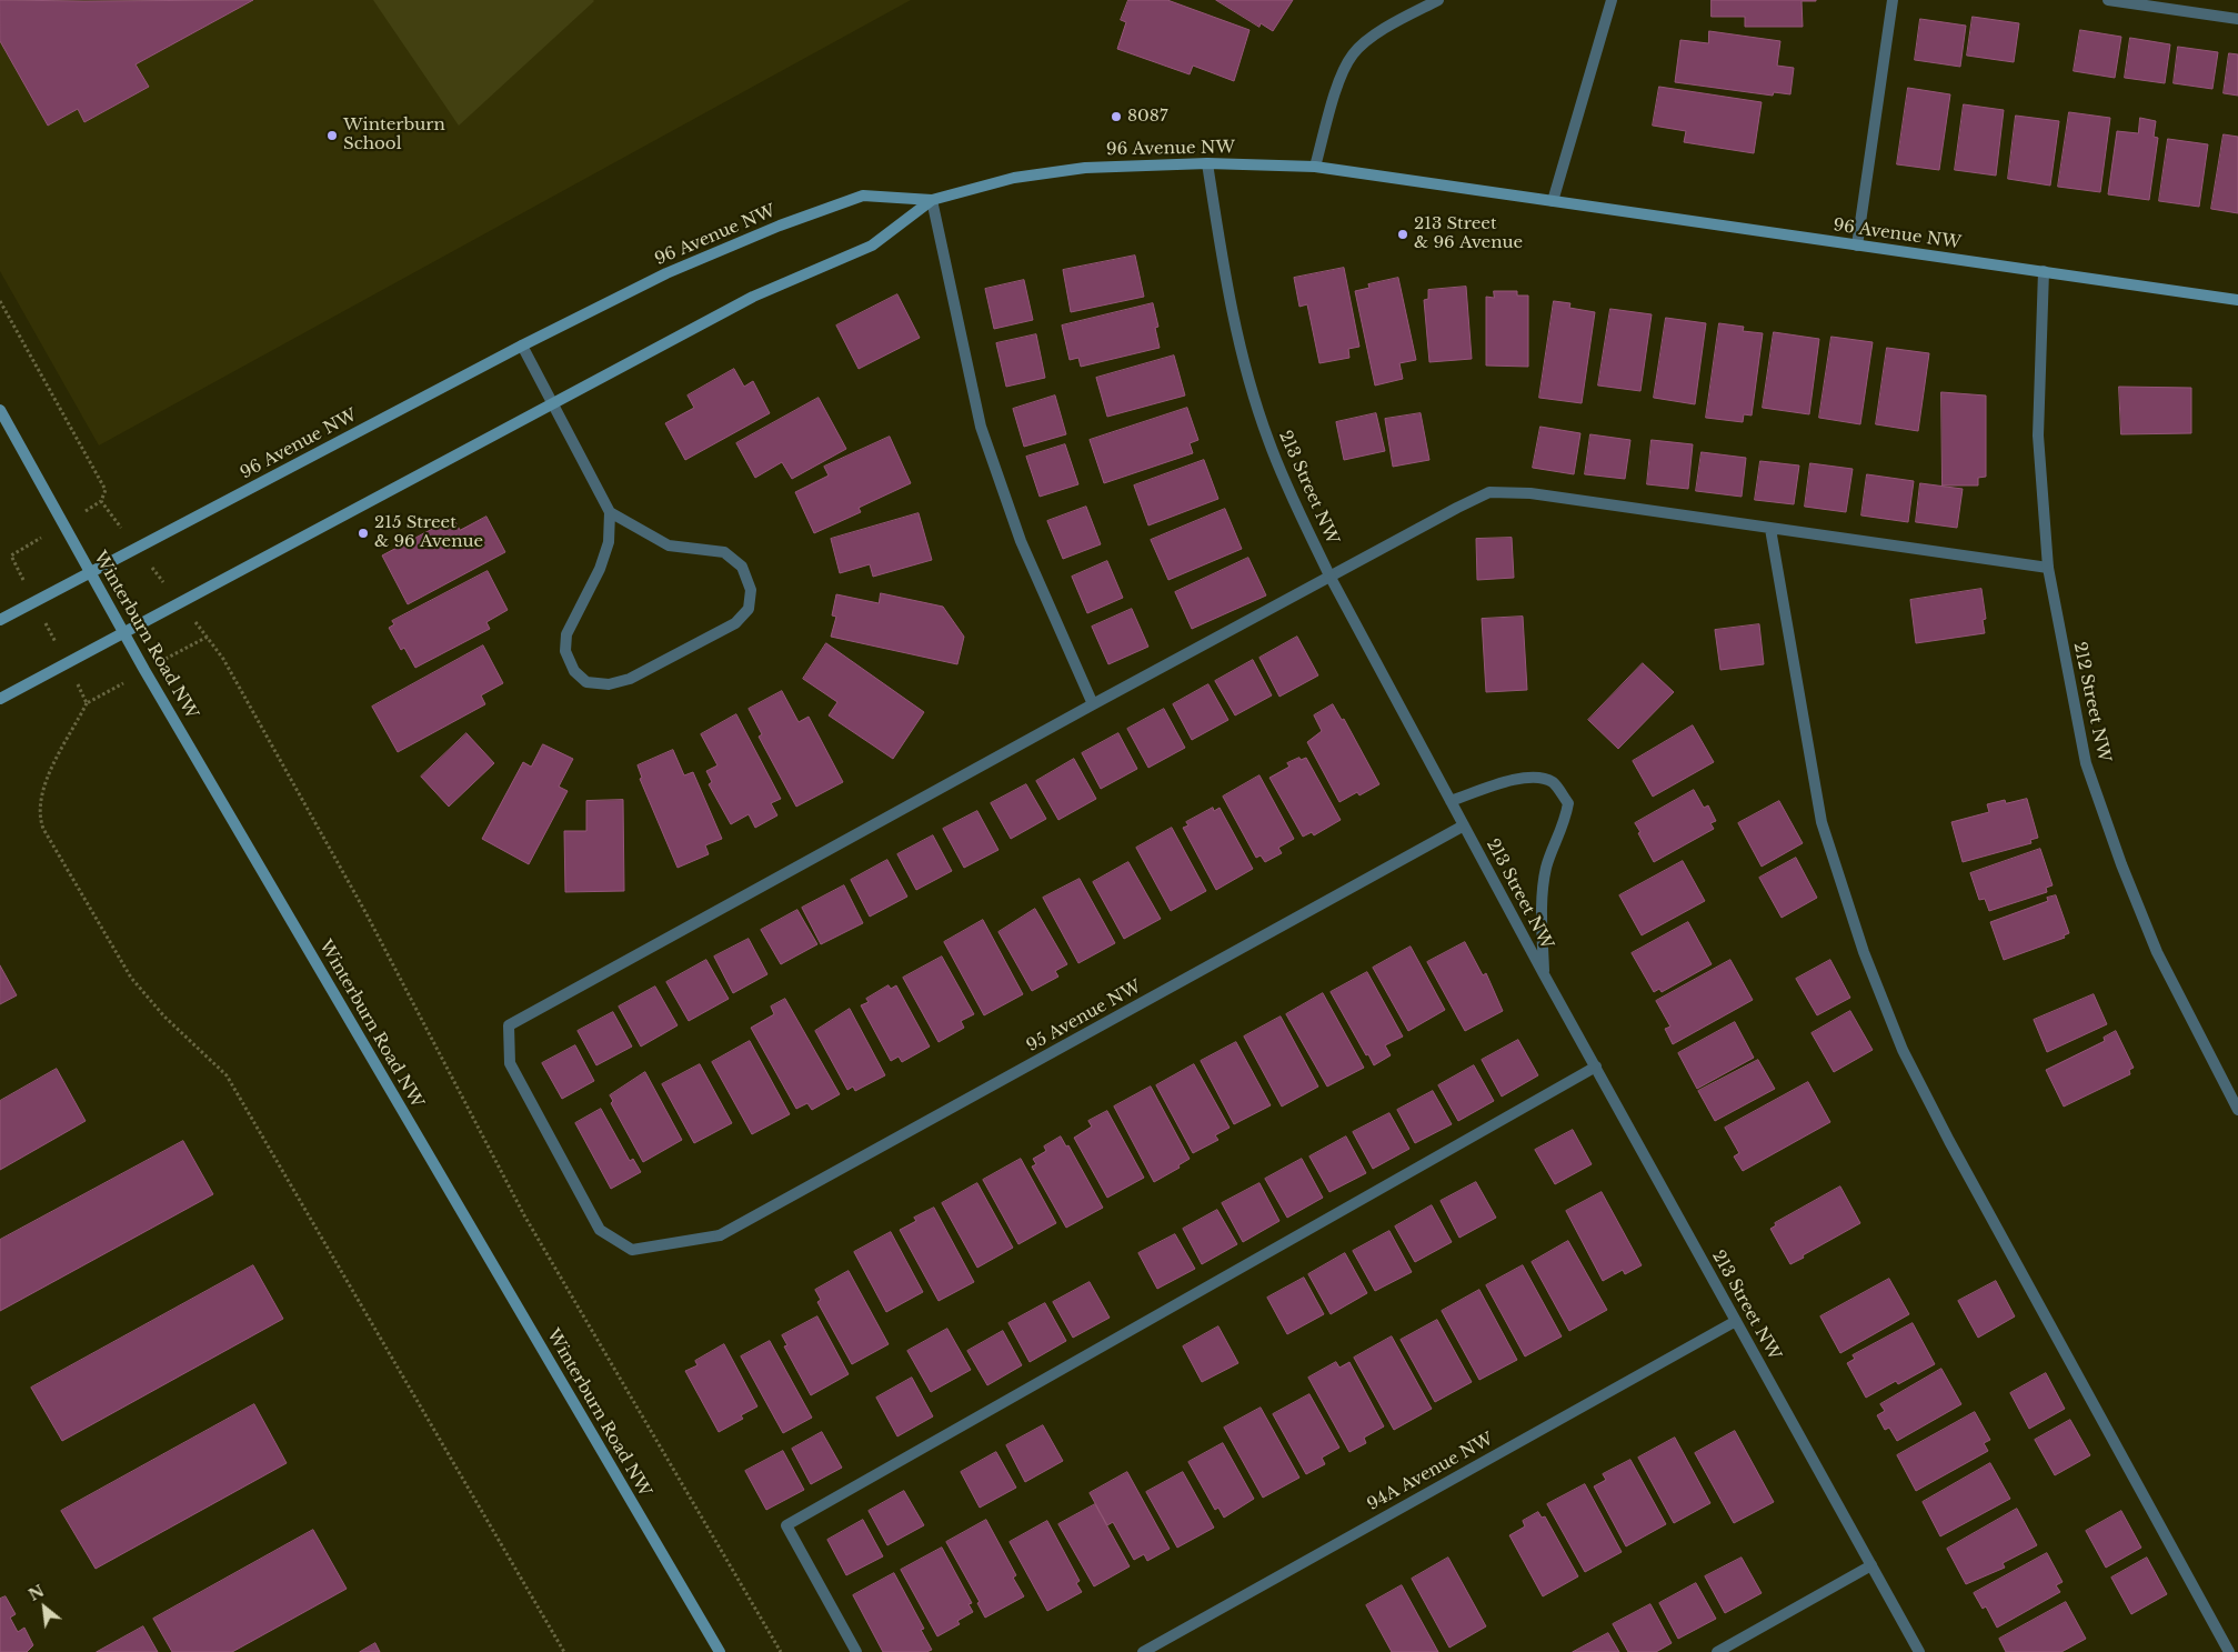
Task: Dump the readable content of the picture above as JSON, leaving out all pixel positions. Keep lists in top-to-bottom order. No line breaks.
{"streets":{"street":["96 Avenue NW","213 Street NW","Winterburn Road NW","212 Street NW","95 Avenue NW","94A Avenue NW"]},"crossings":[["96 Avenue NW","213 Street NW"],["96 Avenue NW","Winterburn Road NW"],["96 Avenue NW","212 Street NW"],["213 Street NW","95 Avenue NW"],["213 Street NW","94A Avenue NW"]],"places":["8087","Winterburn School","213 Street & 96 Avenue","215 Street & 96 Avenue"],"north":"top left"}
